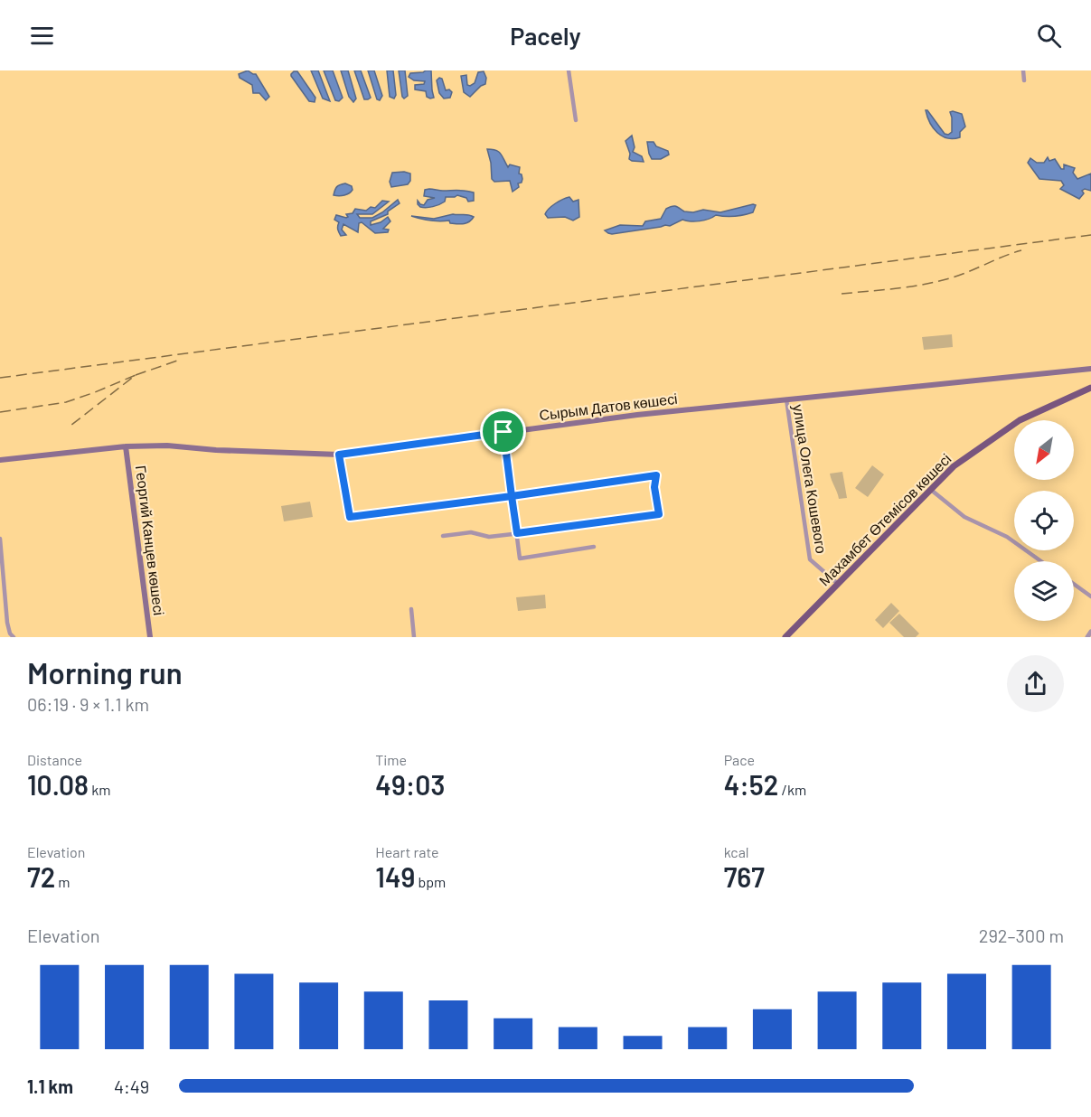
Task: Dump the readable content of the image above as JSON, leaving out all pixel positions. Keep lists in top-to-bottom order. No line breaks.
{"streets":{"main road":["Сырым Датов көшесі","Махамбет Өтемісов көшесі","Георгий Канцев көшесі"],"street":["улица Олега Кошевого"]},"crossings":[["Сырым Датов көшесі","улица Олега Кошевого"],["Сырым Датов көшесі","Георгий Канцев көшесі"],["улица Олега Кошевого","Махамбет Өтемісов көшесі"]],"north":"bottom left","page":{"header":"Pacely","heading":["Morning run","06:19 · 9 × 1.1 km"],"stats":[["Distance","10.08 km"],["Time","49:03"],["Pace","4:52 /km"],["Elevation","72 m"],["Heart rate","149 bpm"],["kcal","767"]],"chart":["Elevation","292–300 m"],"list":[{"name":"1.1 km","note":"4:49"}]}}
